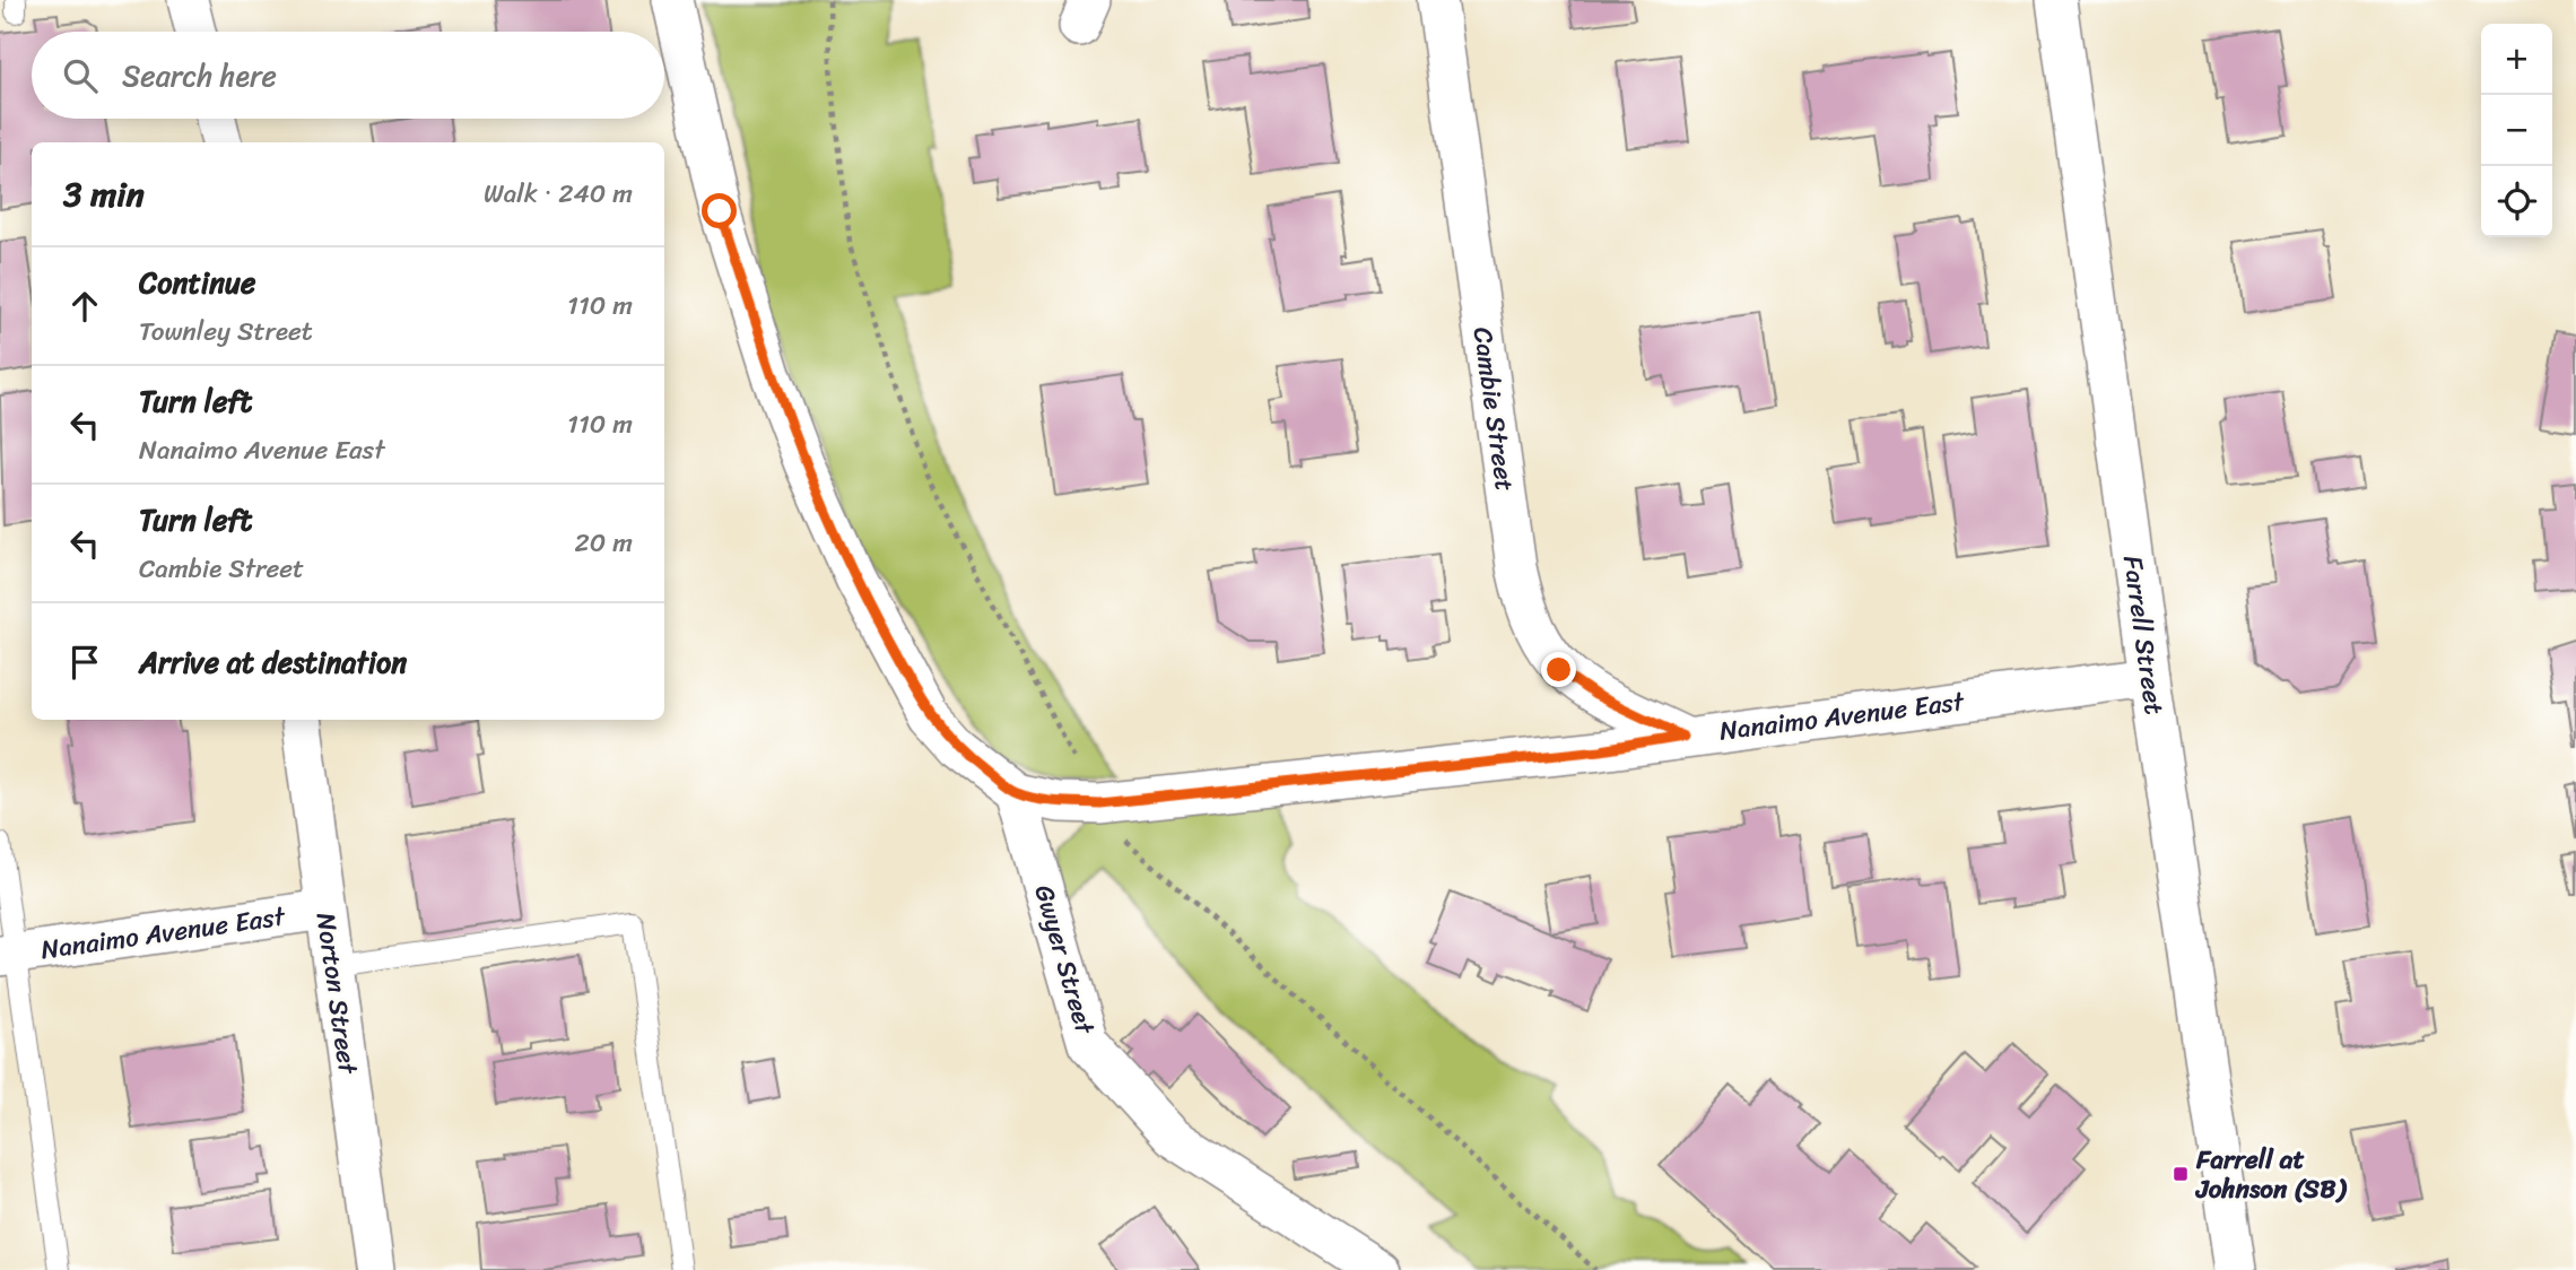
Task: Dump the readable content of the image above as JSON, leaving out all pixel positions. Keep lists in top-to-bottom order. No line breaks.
{"streets":{"street":["Cambie Street","Farrell Street","Nanaimo Avenue East","Gwyer Street","Norton Street"]},"crossings":[["Cambie Street","Nanaimo Avenue East"],["Farrell Street","Nanaimo Avenue East"],["Nanaimo Avenue East","Gwyer Street"],["Nanaimo Avenue East","Norton Street"]],"places":{"transit":["Farrell at Johnson (SB)"]},"page":{"map_buttons":["+","−"],"search":"Search here","heading":["3 min","Walk · 240 m"],"list":[["Continue","Townley Street","110 m"],["Turn left","Nanaimo Avenue East","110 m"],["Turn left","Cambie Street","20 m"],"Arrive at destination"]}}
